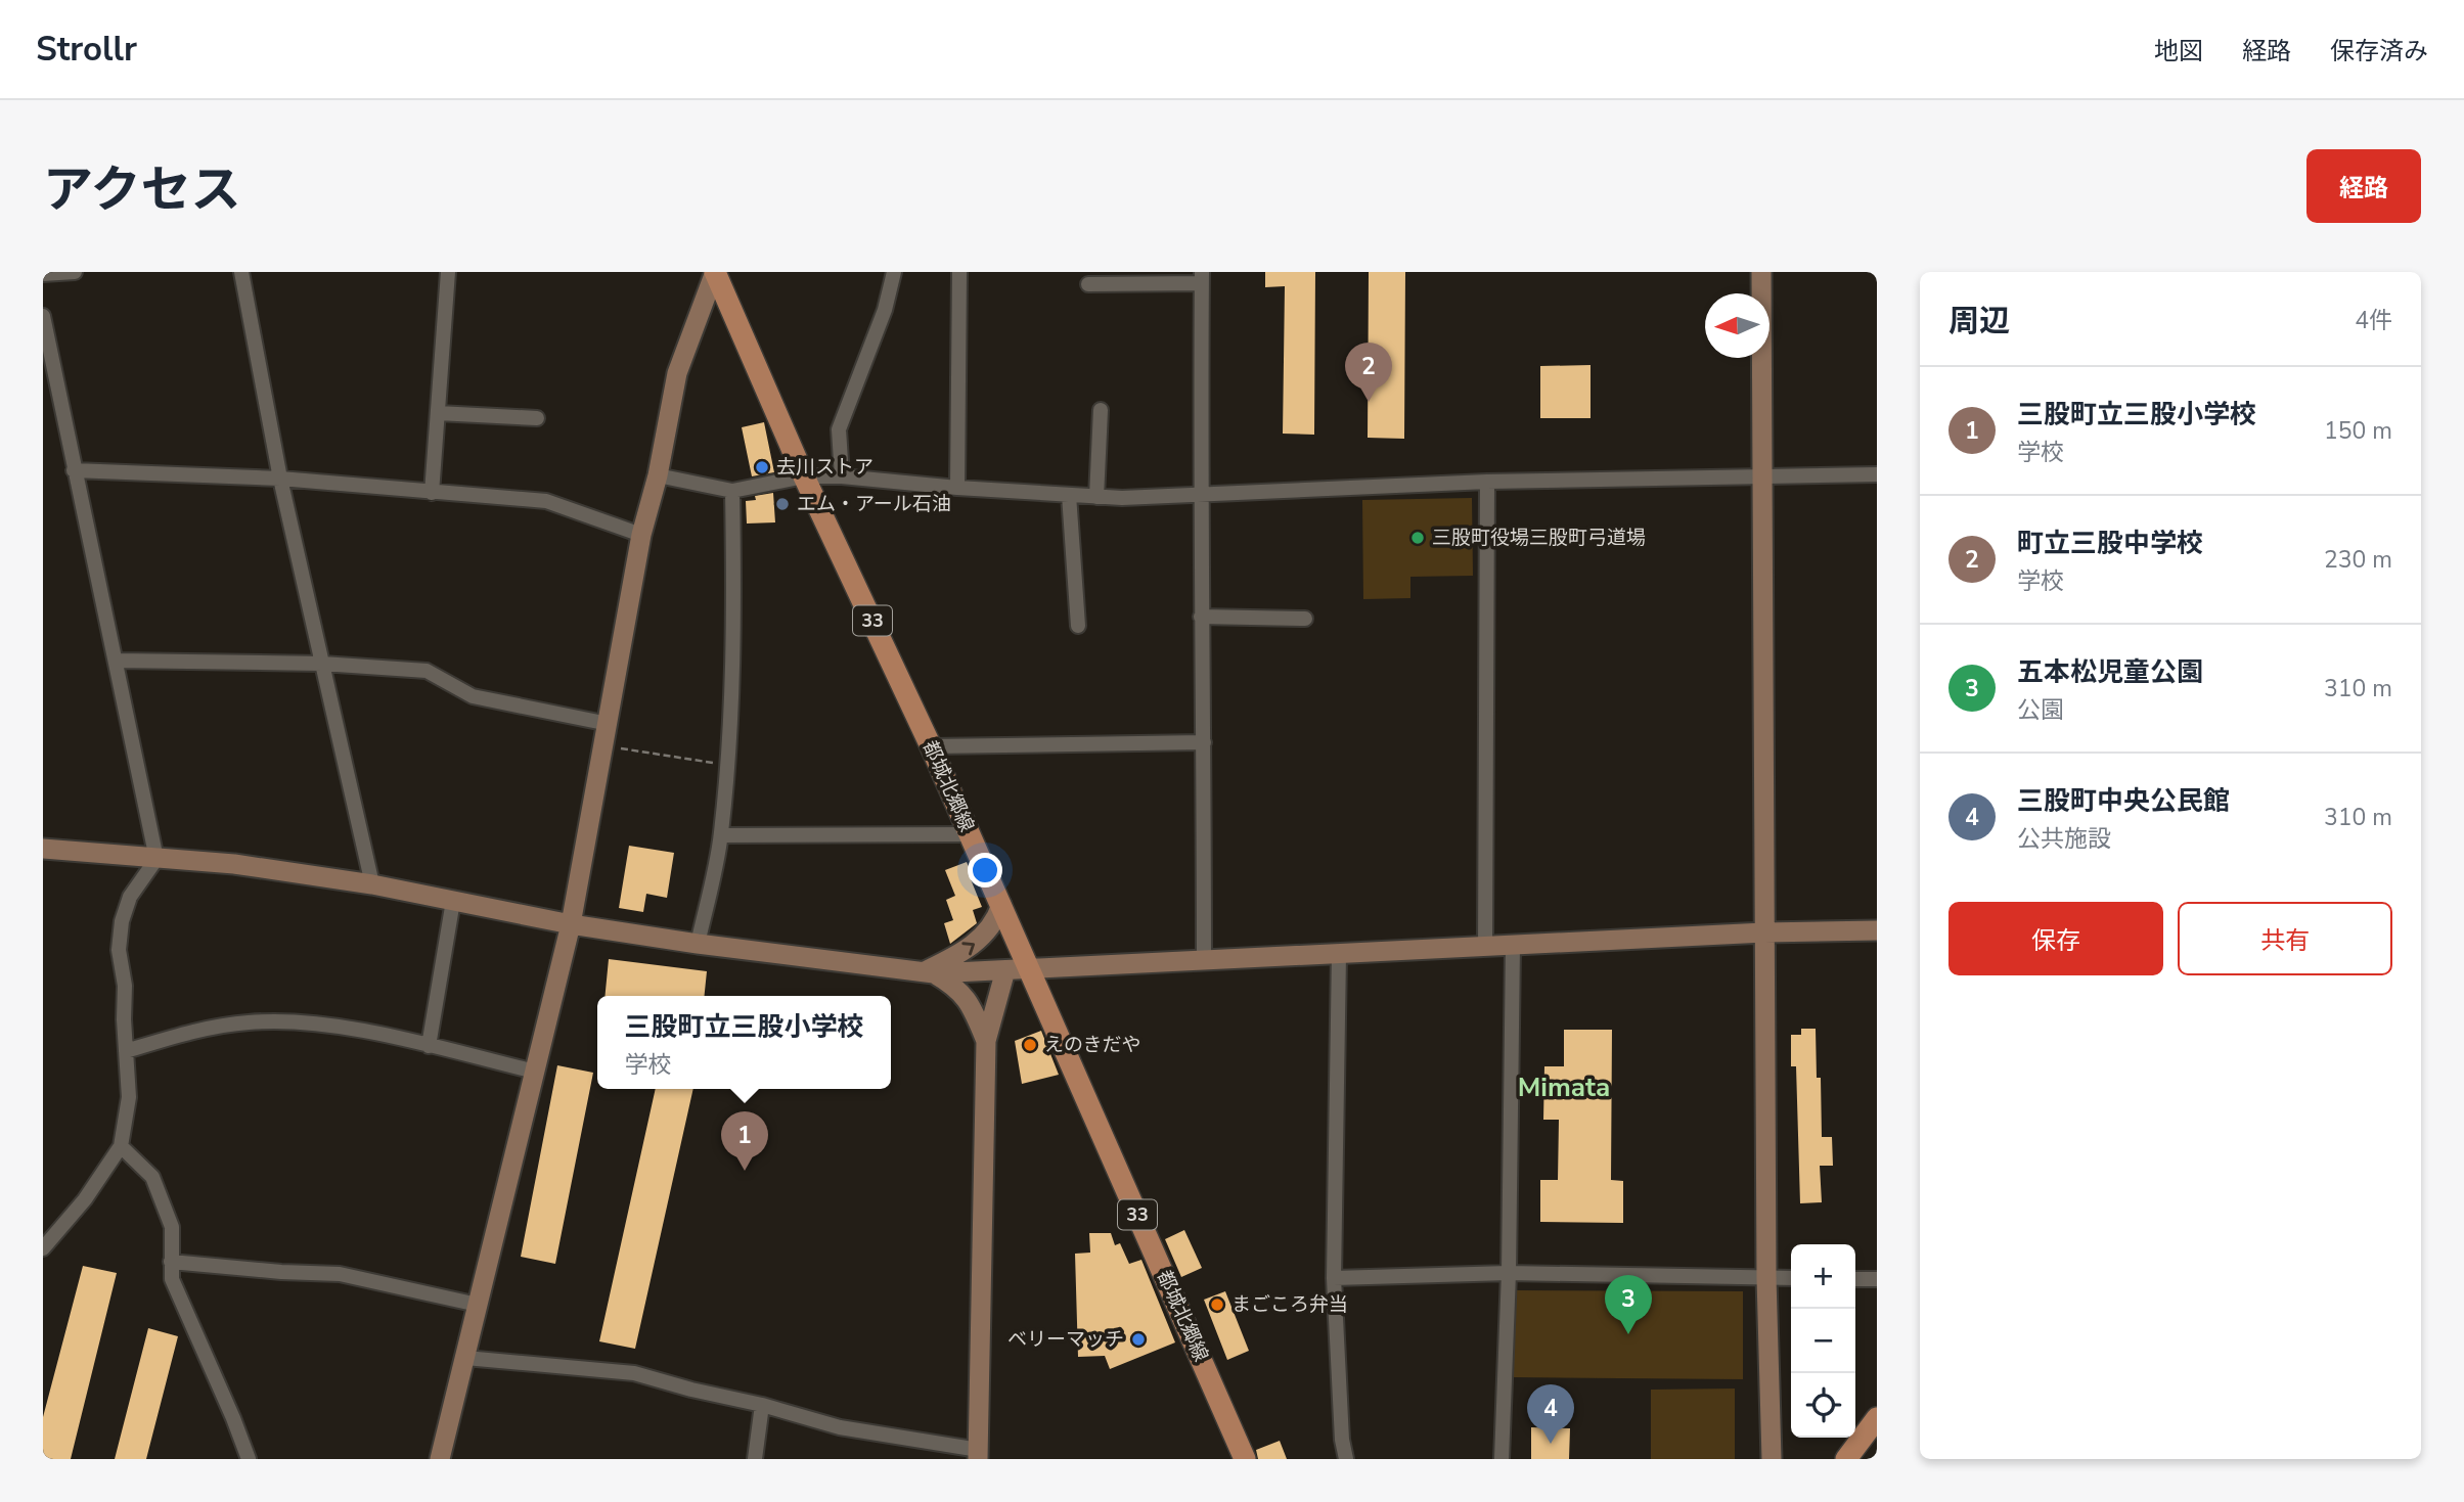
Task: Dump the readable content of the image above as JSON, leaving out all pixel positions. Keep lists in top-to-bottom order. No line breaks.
{"streets":{"main road":["33","都城北郷線"]},"districts":["Mimata"],"places":["去川ストア","エム・アール石油","三股町役場三股町弓道場","えのきだや","まごころ弁当","ベリーマッチ"],"north":"left","page":{"header":"Strollr","nav":["地図","経路","保存済み"],"title":"アクセス","buttons":["経路",["保存","共有"]],"heading":["周辺","4件"],"pins":["2","1","3","4"],"list":[{"mark":"1","name":"三股町立三股小学校","note":"学校","value":"150 m"},{"mark":"2","name":"町立三股中学校","note":"学校","value":"230 m"},{"mark":"3","name":"五本松児童公園","note":"公園","value":"310 m"},{"mark":"4","name":"三股町中央公民館","note":"公共施設","value":"310 m"}],"popup":["三股町立三股小学校","学校"],"map_buttons":["+","−"]}}
